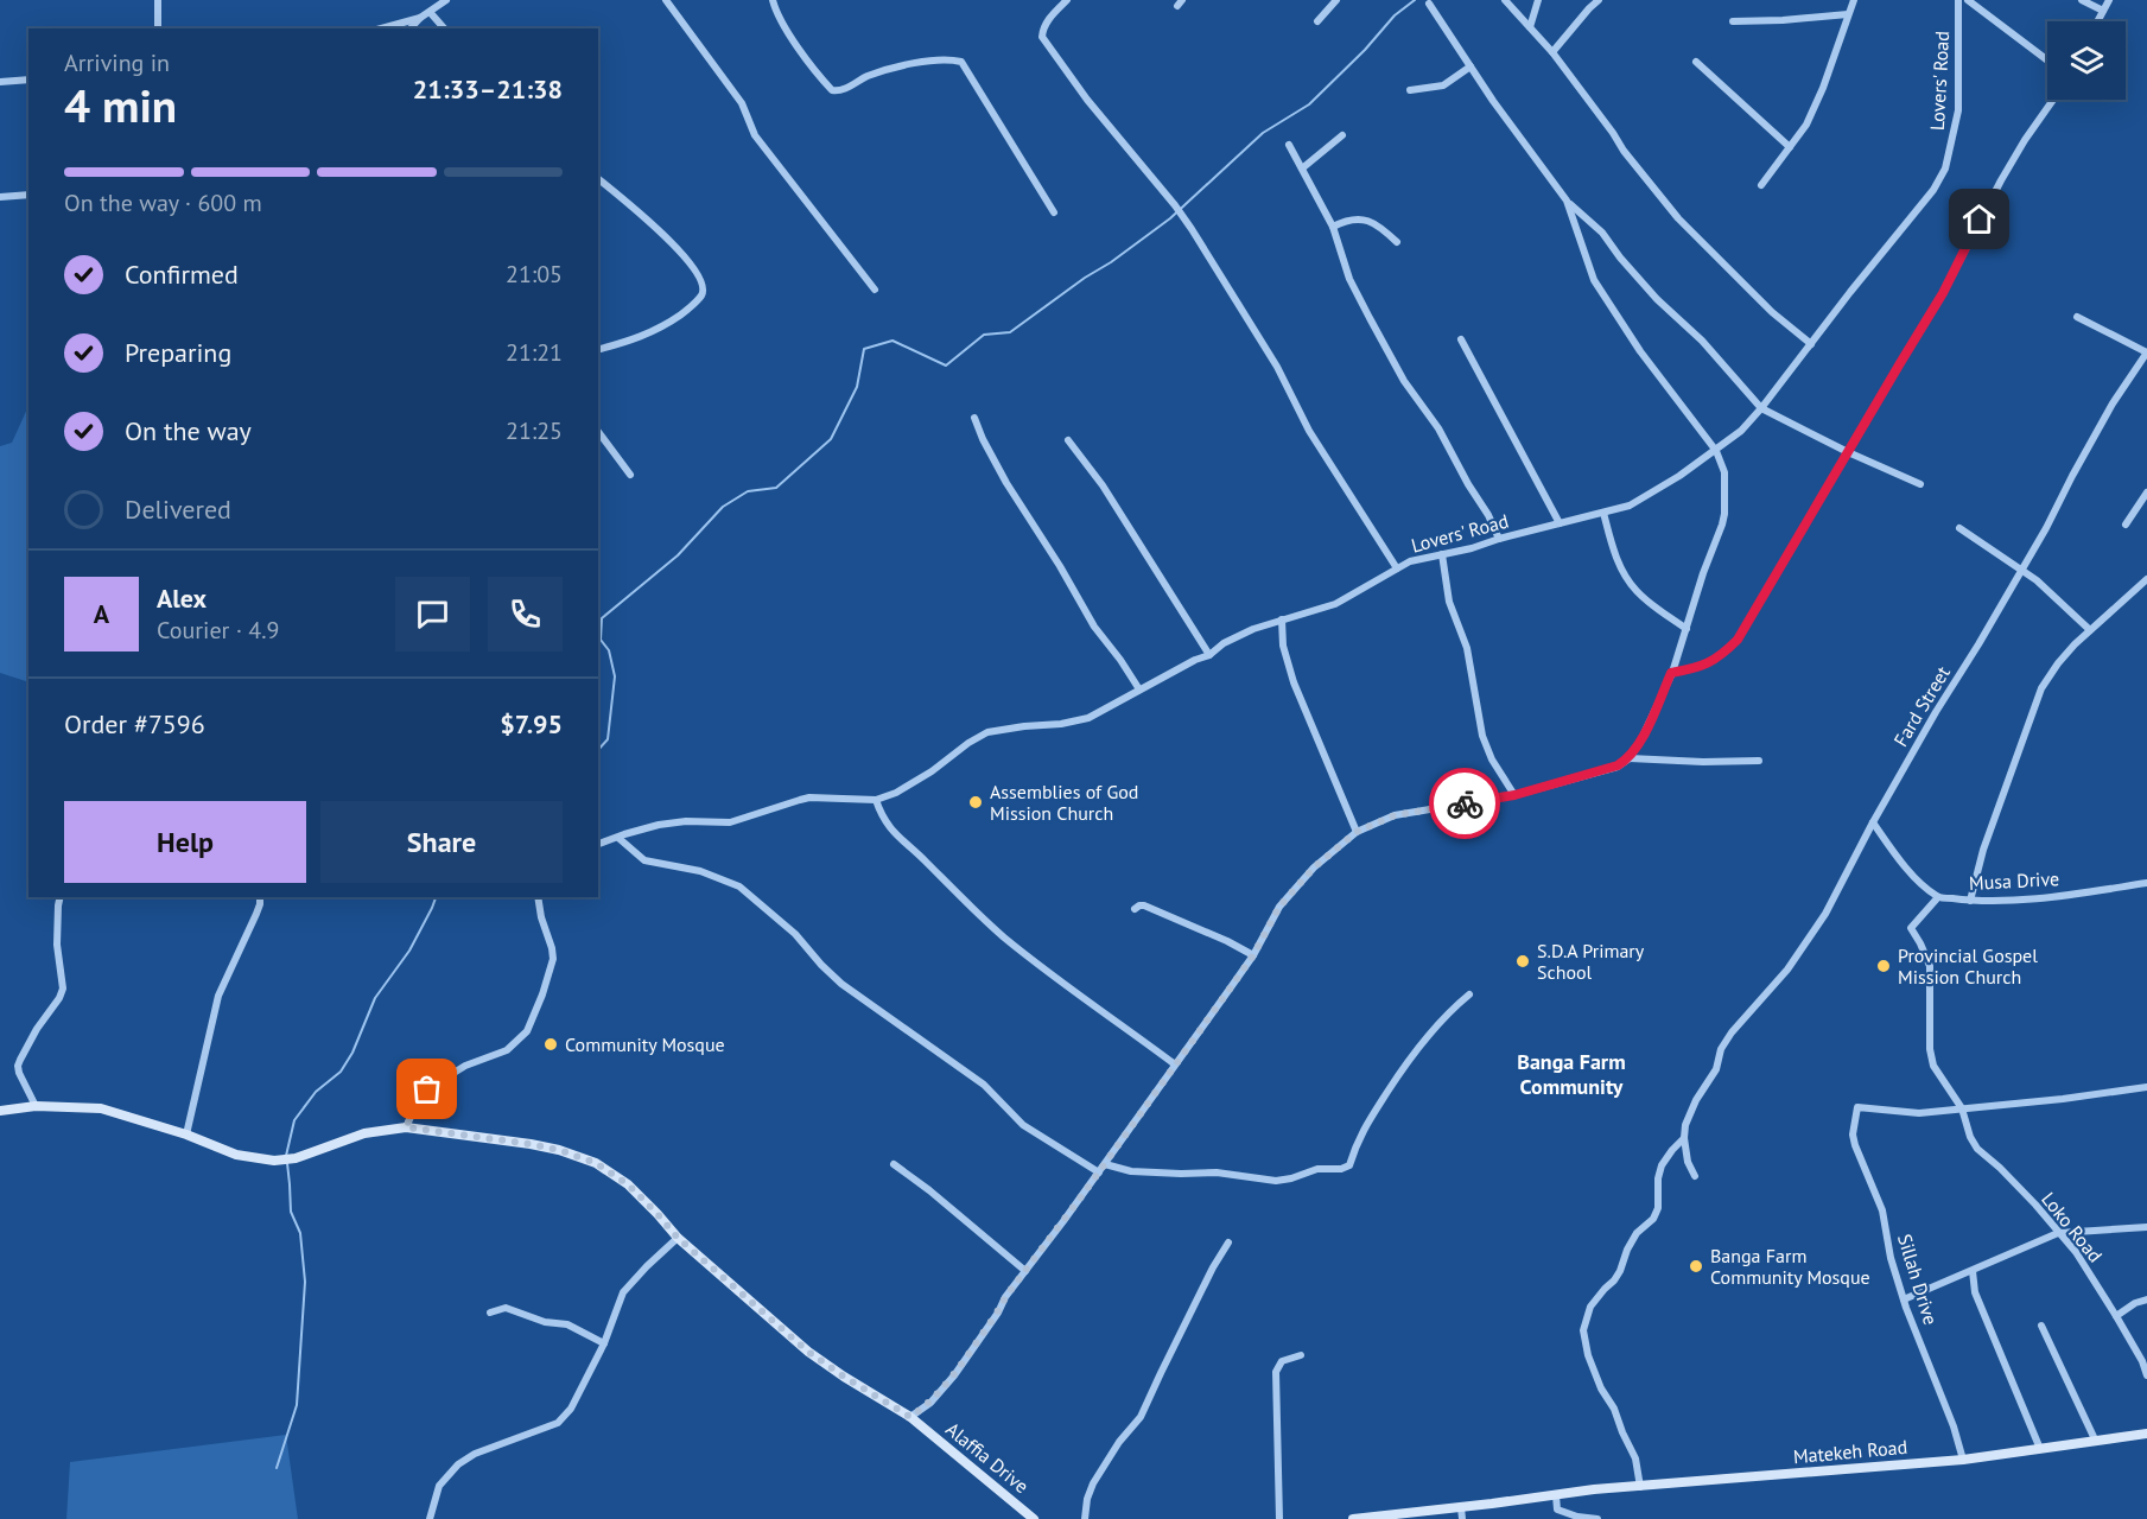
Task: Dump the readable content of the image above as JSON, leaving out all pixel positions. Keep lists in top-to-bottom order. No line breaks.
{"streets":{"street":["Lovers' Road","Fard Street","Musa Drive","Loko Road","Sillah Drive","Matekeh Road","Alaffia Drive"]},"crossings":[["Musa Drive","Loko Road"],["Loko Road","Sillah Drive"],["Sillah Drive","Matekeh Road"]],"districts":["Banga Farm Community"],"places":["Assemblies of God Mission Church","S.D.A Primary School","Provincial Gospel Mission Church","Community Mosque","Banga Farm Community Mosque"],"page":{"heading":["4 min","Arriving in","21:33–21:38"],"panel":["Alex","Courier · 4.9","Order #7596","$7.95"],"bar":"On the way · 600 m","list":[["Confirmed","21:05"],["Preparing","21:21"],["On the way","21:25"],"Delivered"],"round":"A","buttons":["Help","Share"]}}
